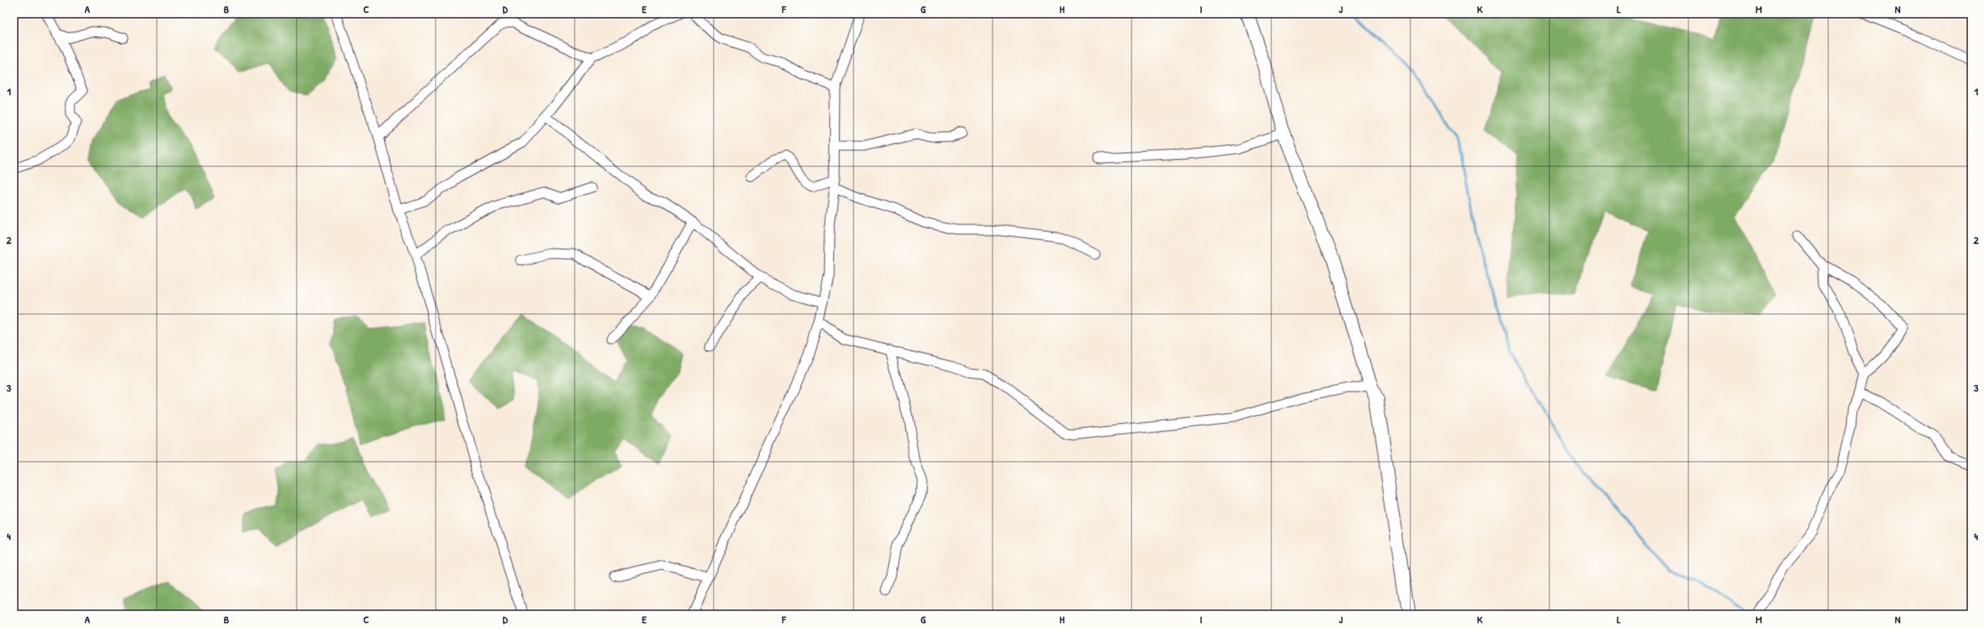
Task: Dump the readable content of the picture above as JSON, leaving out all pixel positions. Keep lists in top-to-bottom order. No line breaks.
{"grid":{"columns":["A","B","C","D","E","F","G","H","I","J","K","L","M","N"],"rows":["1","2","3","4"]}}
